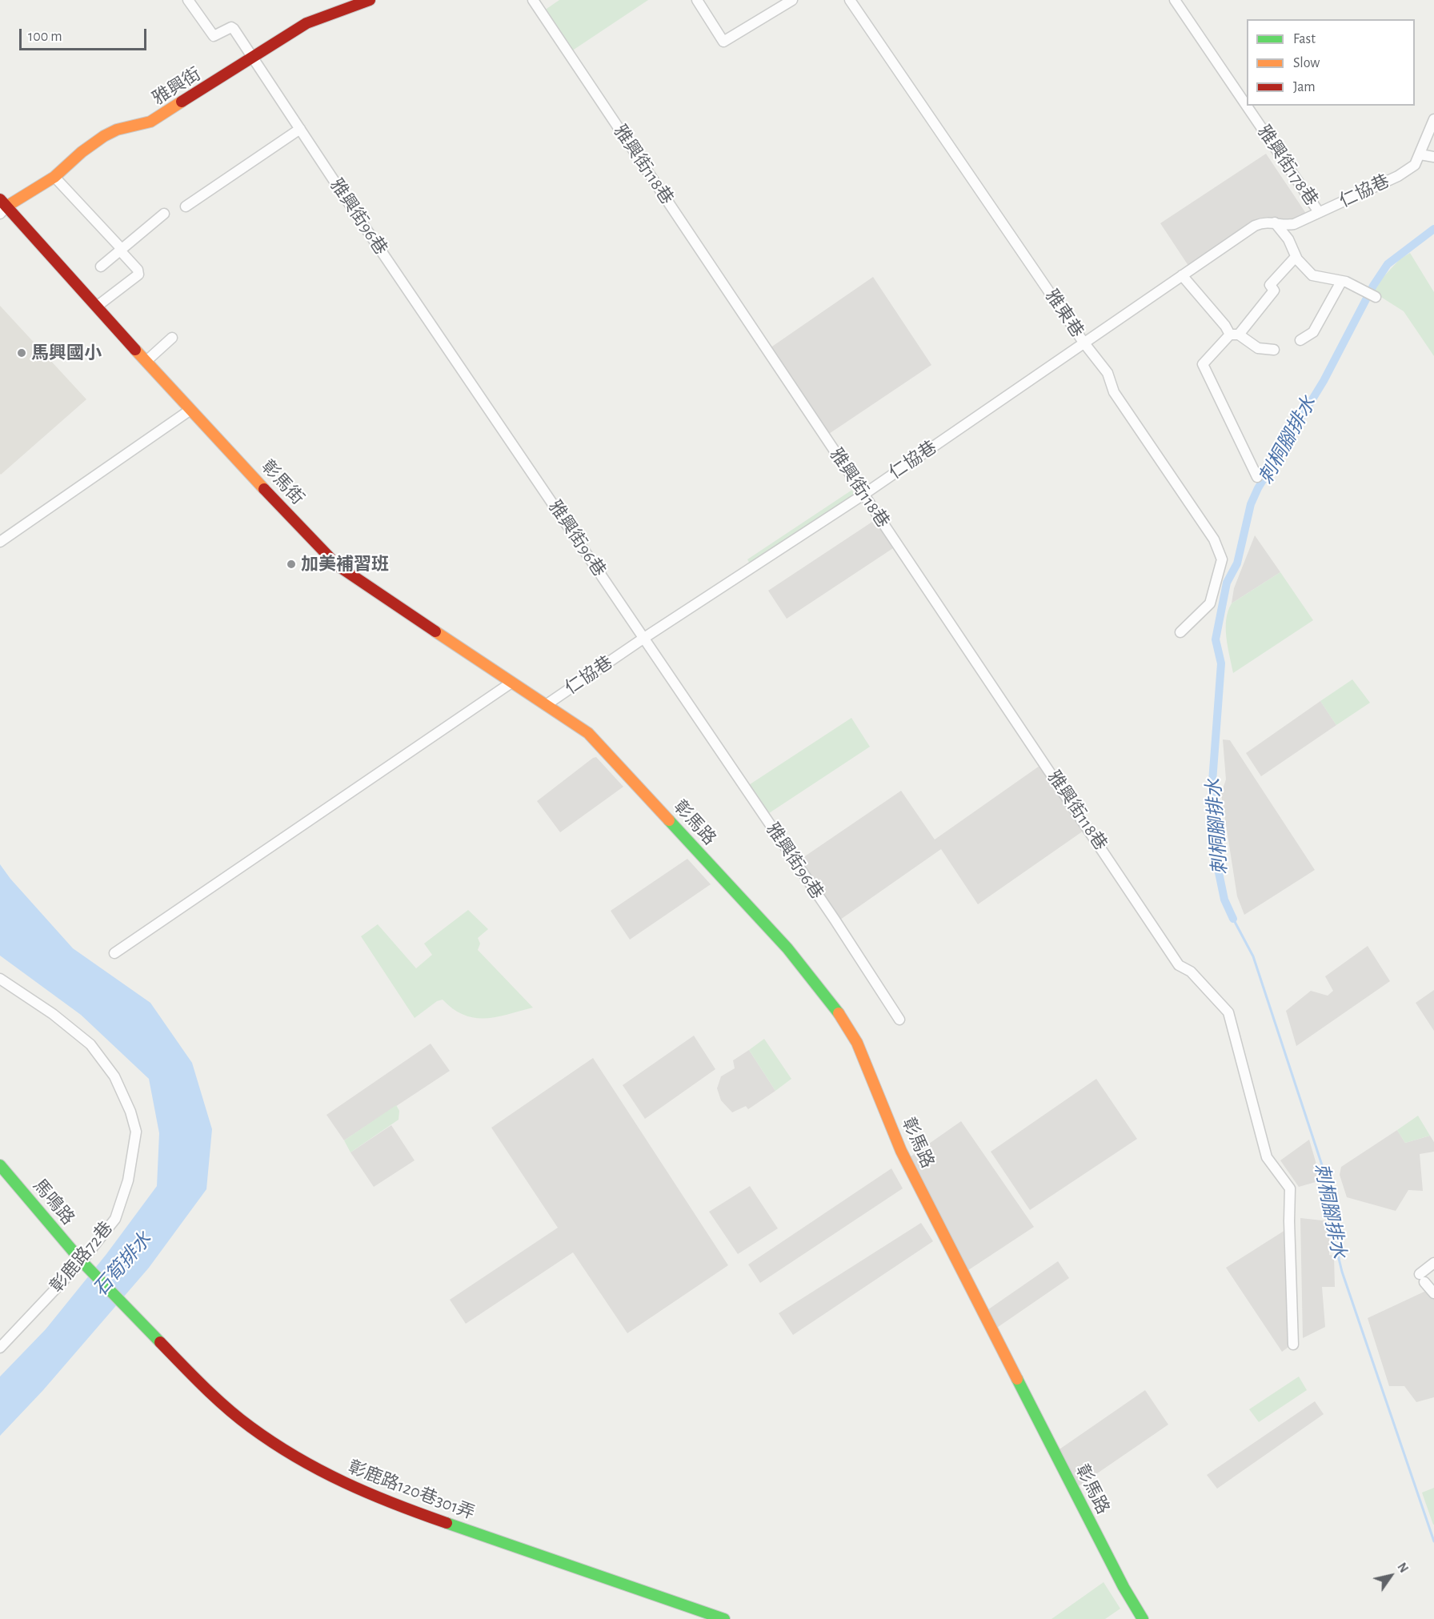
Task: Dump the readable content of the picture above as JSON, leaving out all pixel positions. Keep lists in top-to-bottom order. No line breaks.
{"streets":{"street":["雅興街","雅興街118巷","雅興街178巷","仁協巷","雅興街96巷","雅東巷","彰馬街","彰馬路","馬鳴路","彰鹿路72巷","彰鹿路120巷301弄"]},"crossings":[["雅興街","雅興街96巷"],["雅興街","彰馬街"],["雅興街118巷","仁協巷"],["雅興街178巷","仁協巷"],["仁協巷","雅興街96巷"],["仁協巷","雅東巷"],["仁協巷","彰馬街"],["彰馬街","彰馬路"],["馬鳴路","彰鹿路72巷"],["馬鳴路","彰鹿路120巷301弄"]],"water":["刺桐腳排水","石筍排水"],"places":["馬興國小","加美補習班"],"legend":["Fast","Slow","Jam"],"scale_bar":"100 m","north":"top right"}
